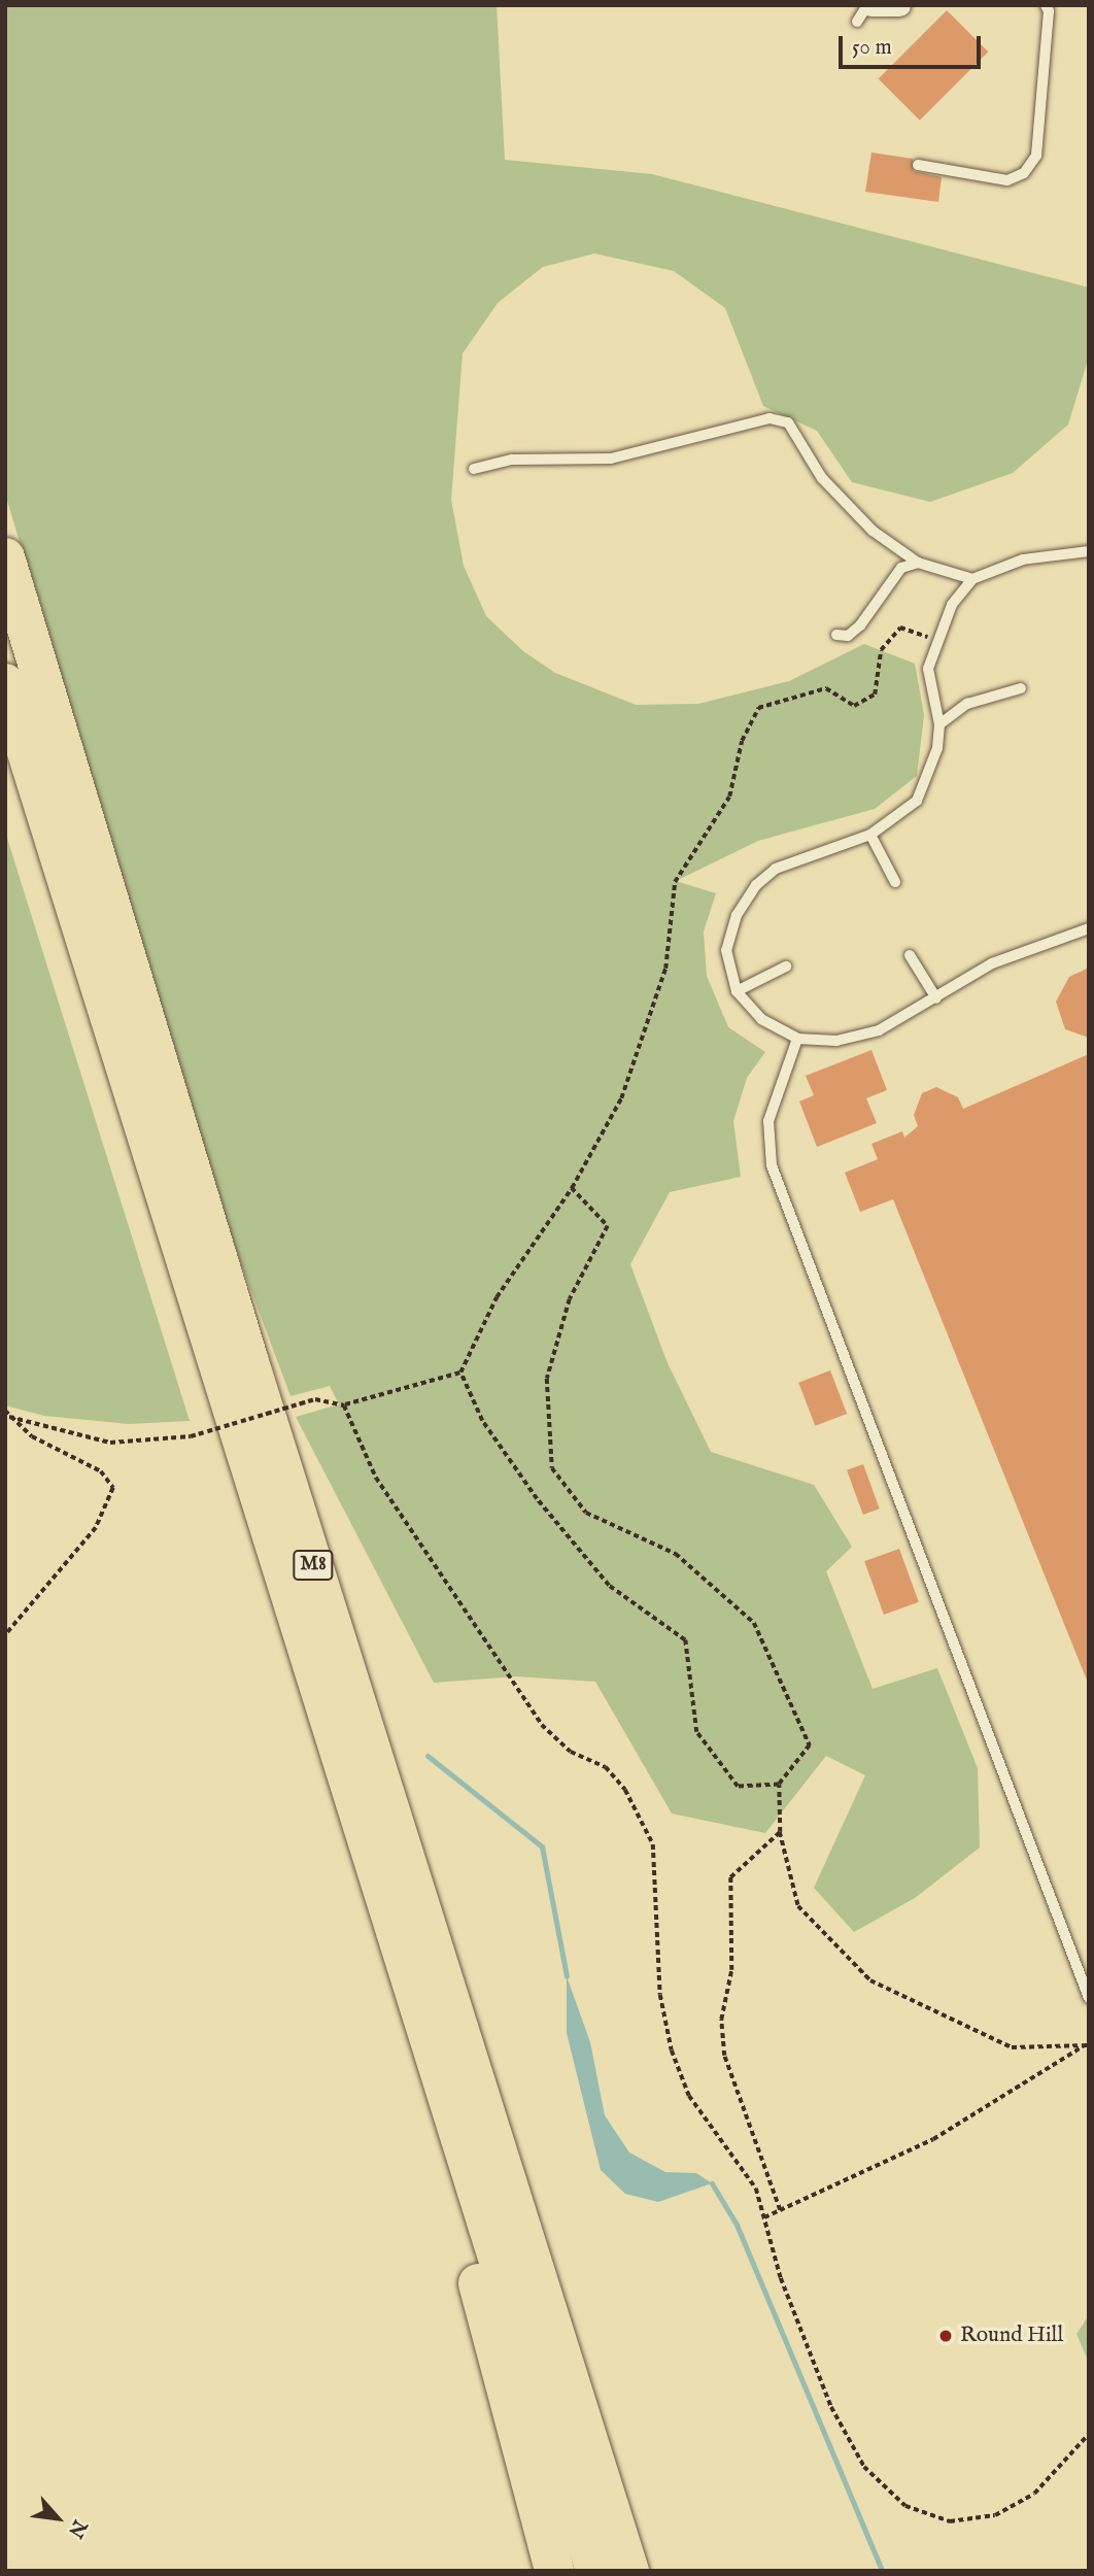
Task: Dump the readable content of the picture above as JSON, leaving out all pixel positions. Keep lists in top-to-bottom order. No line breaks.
{"streets":{"highway":["M8"]},"places":["Round Hill"],"scale_bar":"50 m","north":"bottom right"}
